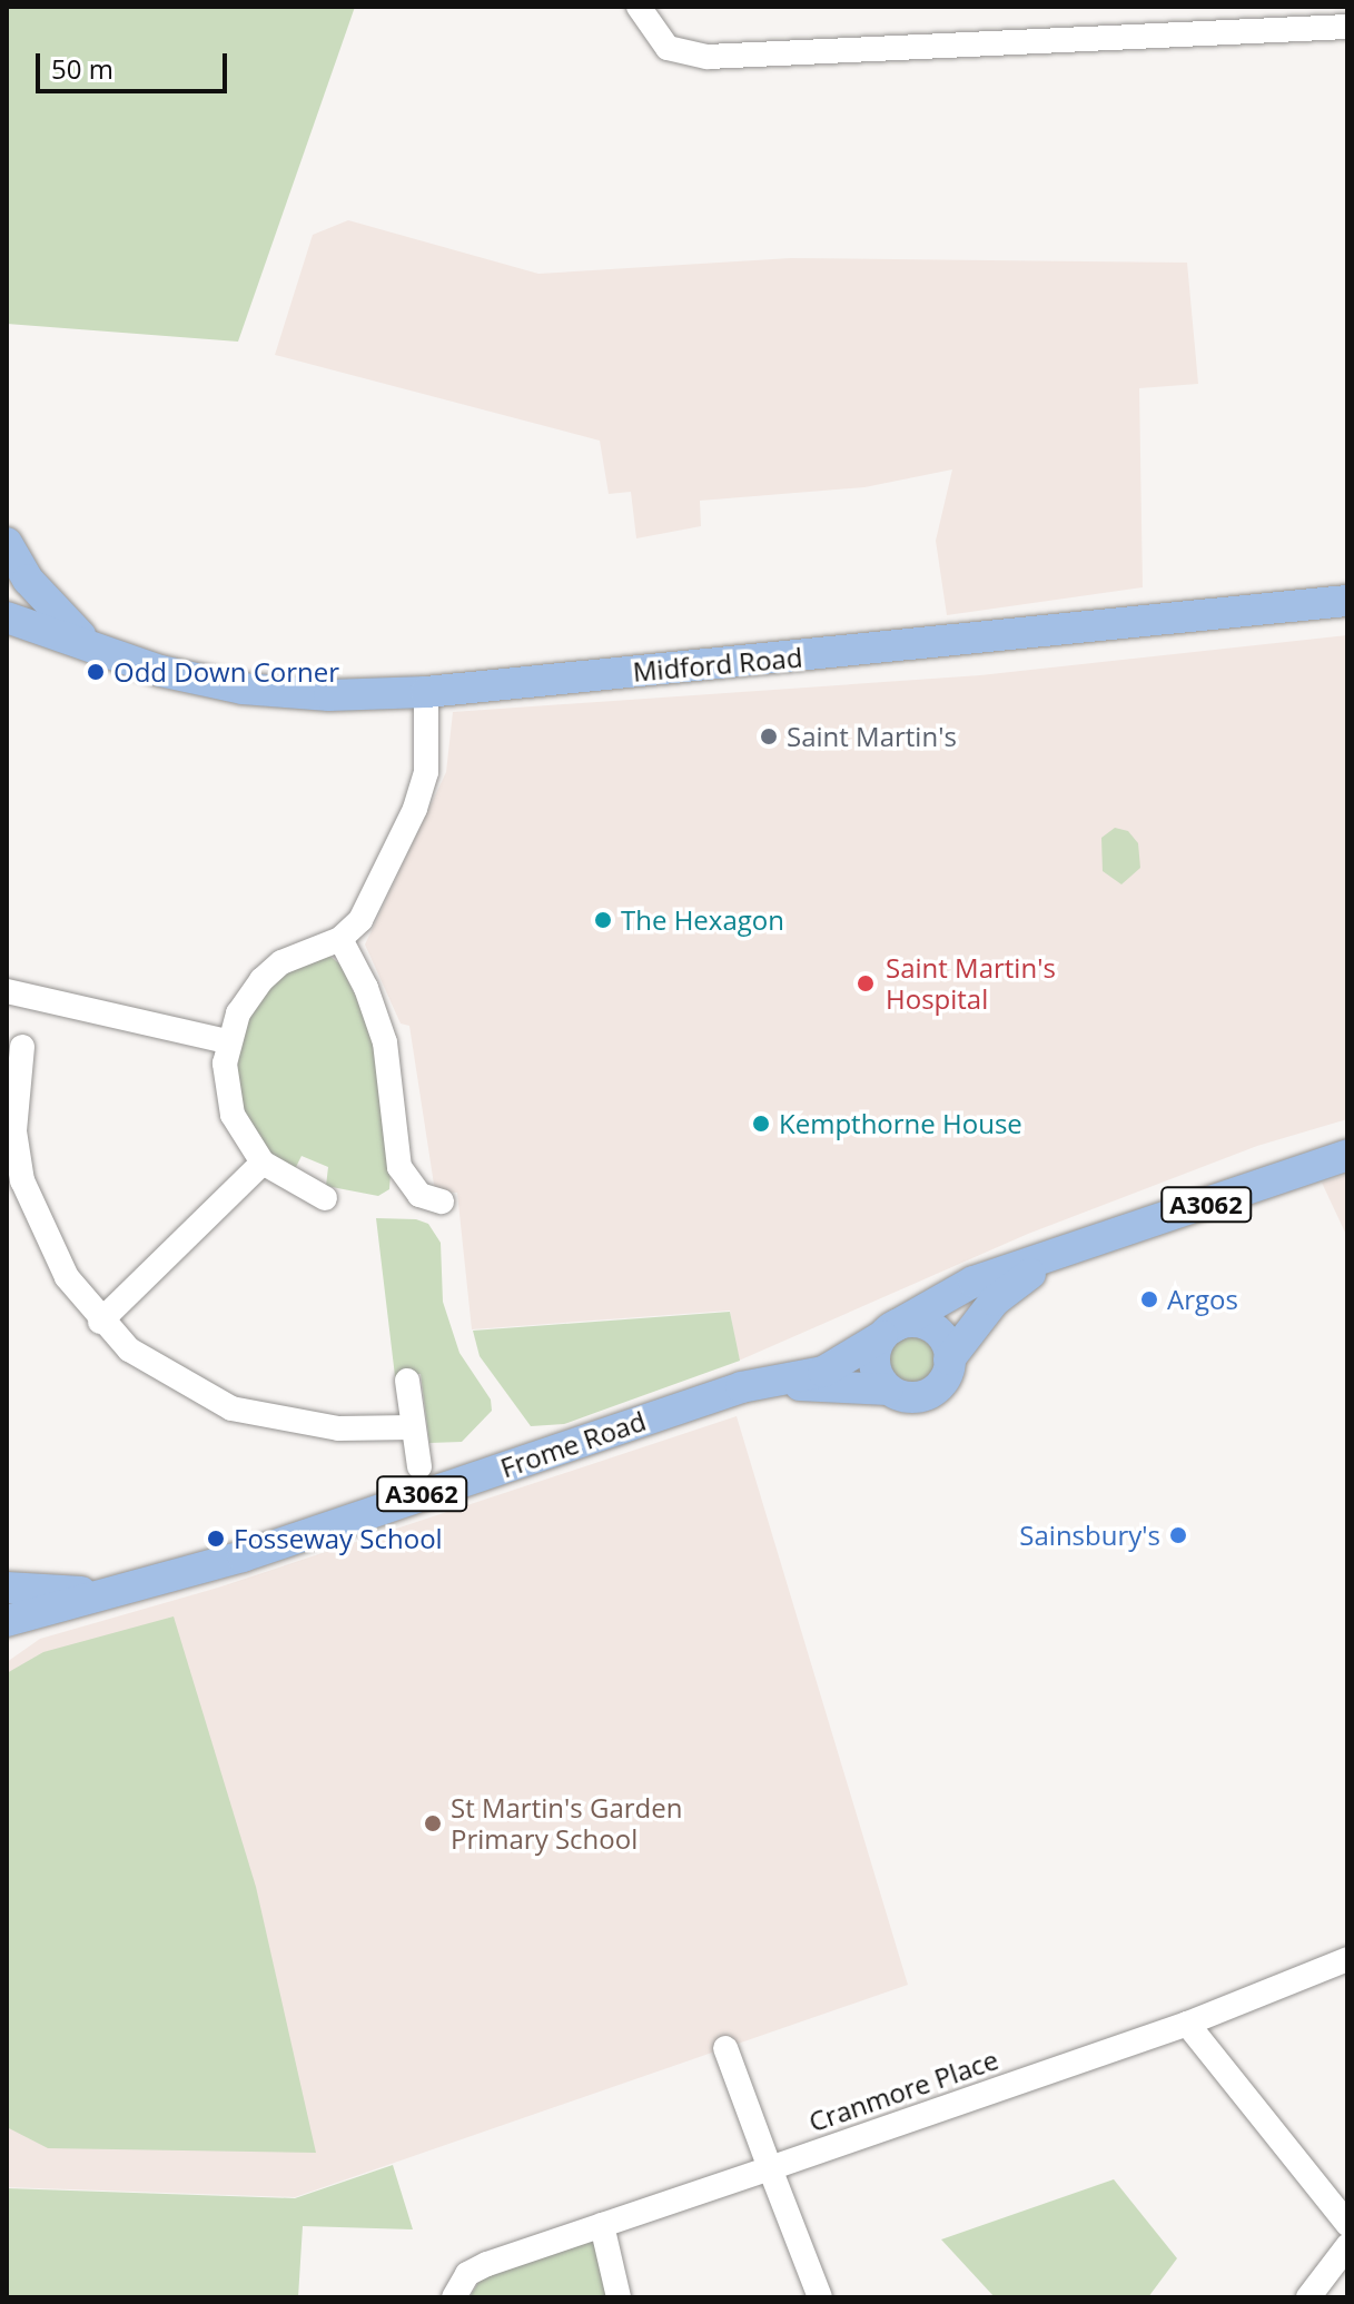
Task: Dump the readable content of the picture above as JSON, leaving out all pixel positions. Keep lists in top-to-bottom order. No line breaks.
{"streets":{"main road":["Midford Road","A3062","Frome Road"],"street":["Cranmore Place"]},"places":["Odd Down Corner","Saint Martin's","The Hexagon","Saint Martin's Hospital","Kempthorne House","Argos","Sainsbury's","Fosseway School","St Martin's Garden Primary School"],"scale_bar":"50 m"}
